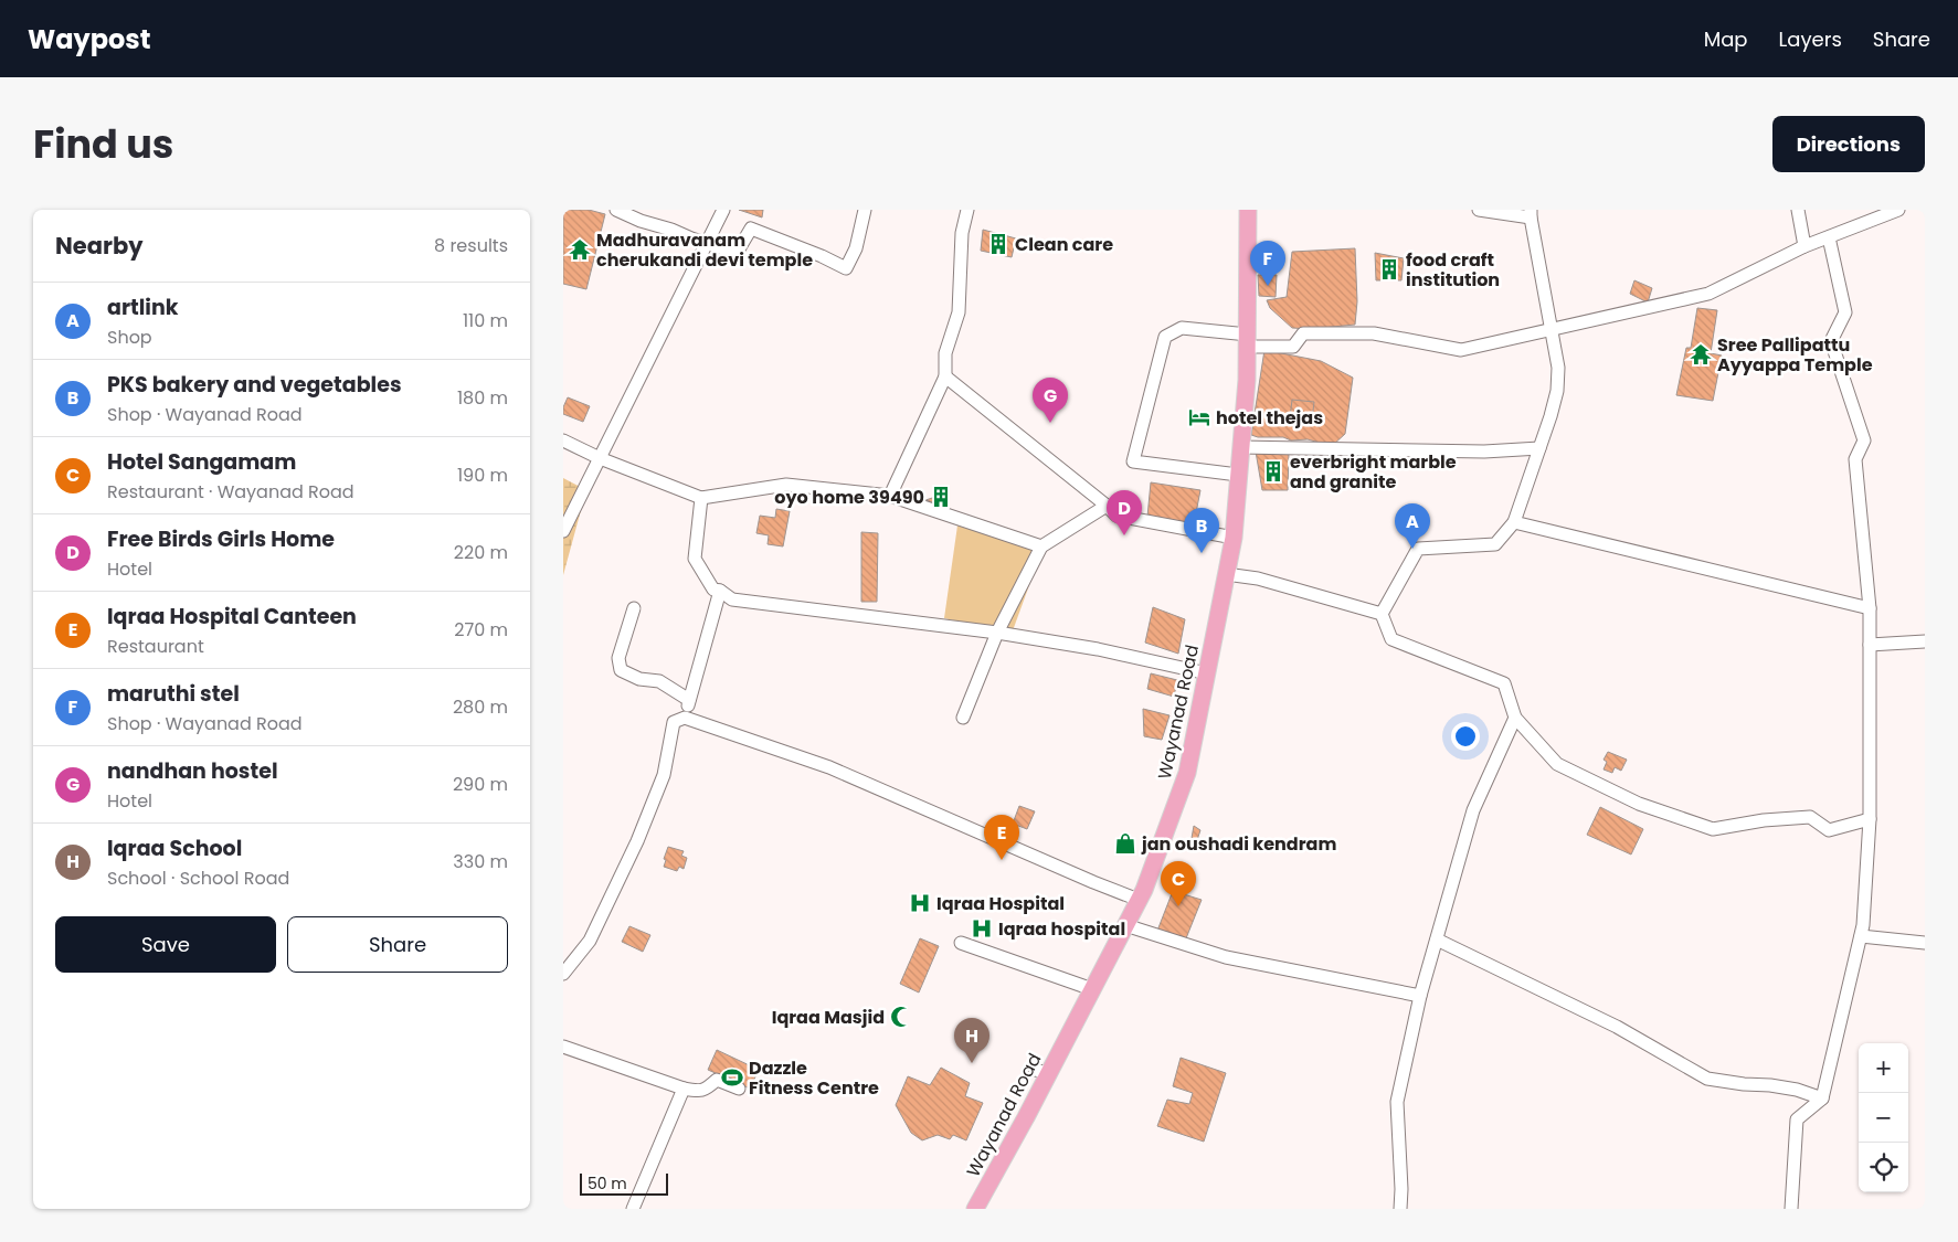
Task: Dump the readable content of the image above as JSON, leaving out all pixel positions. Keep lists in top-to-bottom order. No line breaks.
{"streets":{"main road":["Wayanad Road"]},"places":{"building":["Clean care","food craft institution","everbright marble and granite","oyo home 39490"],"temple":["Madhuravanam cherukandi devi temple","Sree Pallipattu Ayyappa Temple"],"hotel":["hotel thejas"],"shop":["jan oushadi kendram"],"hospital":["Iqraa Hospital","Iqraa hospital"],"mosque":["Iqraa Masjid"],"sports":["Dazzle Fitness Centre"]},"scale_bar":"50 m","page":{"header":"Waypost","nav":["Map","Layers","Share"],"title":"Find us","buttons":["Directions",["Save","Share"]],"heading":["Nearby","8 results"],"pins":["F","G","D","A","B","E","C","H"],"list":[{"mark":"A","name":"artlink","note":"Shop","value":"110 m"},{"mark":"B","name":"PKS bakery and vegetables","note":"Shop · Wayanad Road","value":"180 m"},{"mark":"C","name":"Hotel Sangamam","note":"Restaurant · Wayanad Road","value":"190 m"},{"mark":"D","name":"Free Birds Girls Home","note":"Hotel","value":"220 m"},{"mark":"E","name":"Iqraa Hospital Canteen","note":"Restaurant","value":"270 m"},{"mark":"F","name":"maruthi stel","note":"Shop · Wayanad Road","value":"280 m"},{"mark":"G","name":"nandhan hostel","note":"Hotel","value":"290 m"},{"mark":"H","name":"Iqraa School","note":"School · School Road","value":"330 m"}],"map_buttons":["+","−"],"scale":"50 m"}}
